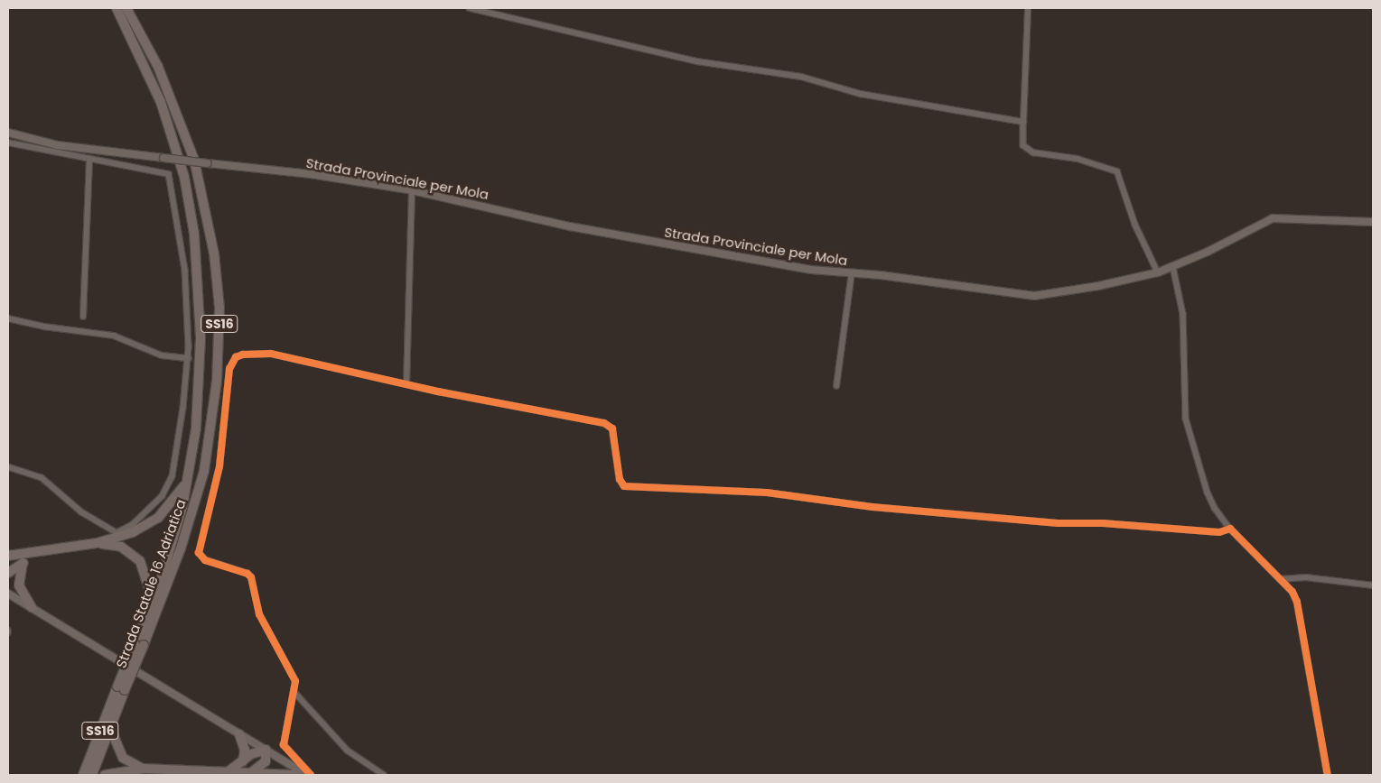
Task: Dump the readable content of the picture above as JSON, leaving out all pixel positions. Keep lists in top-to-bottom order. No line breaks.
{"streets":{"highway":["SS16","Strada Statale 16 Adriatica"],"street":["Strada Provinciale per Mola"]}}
